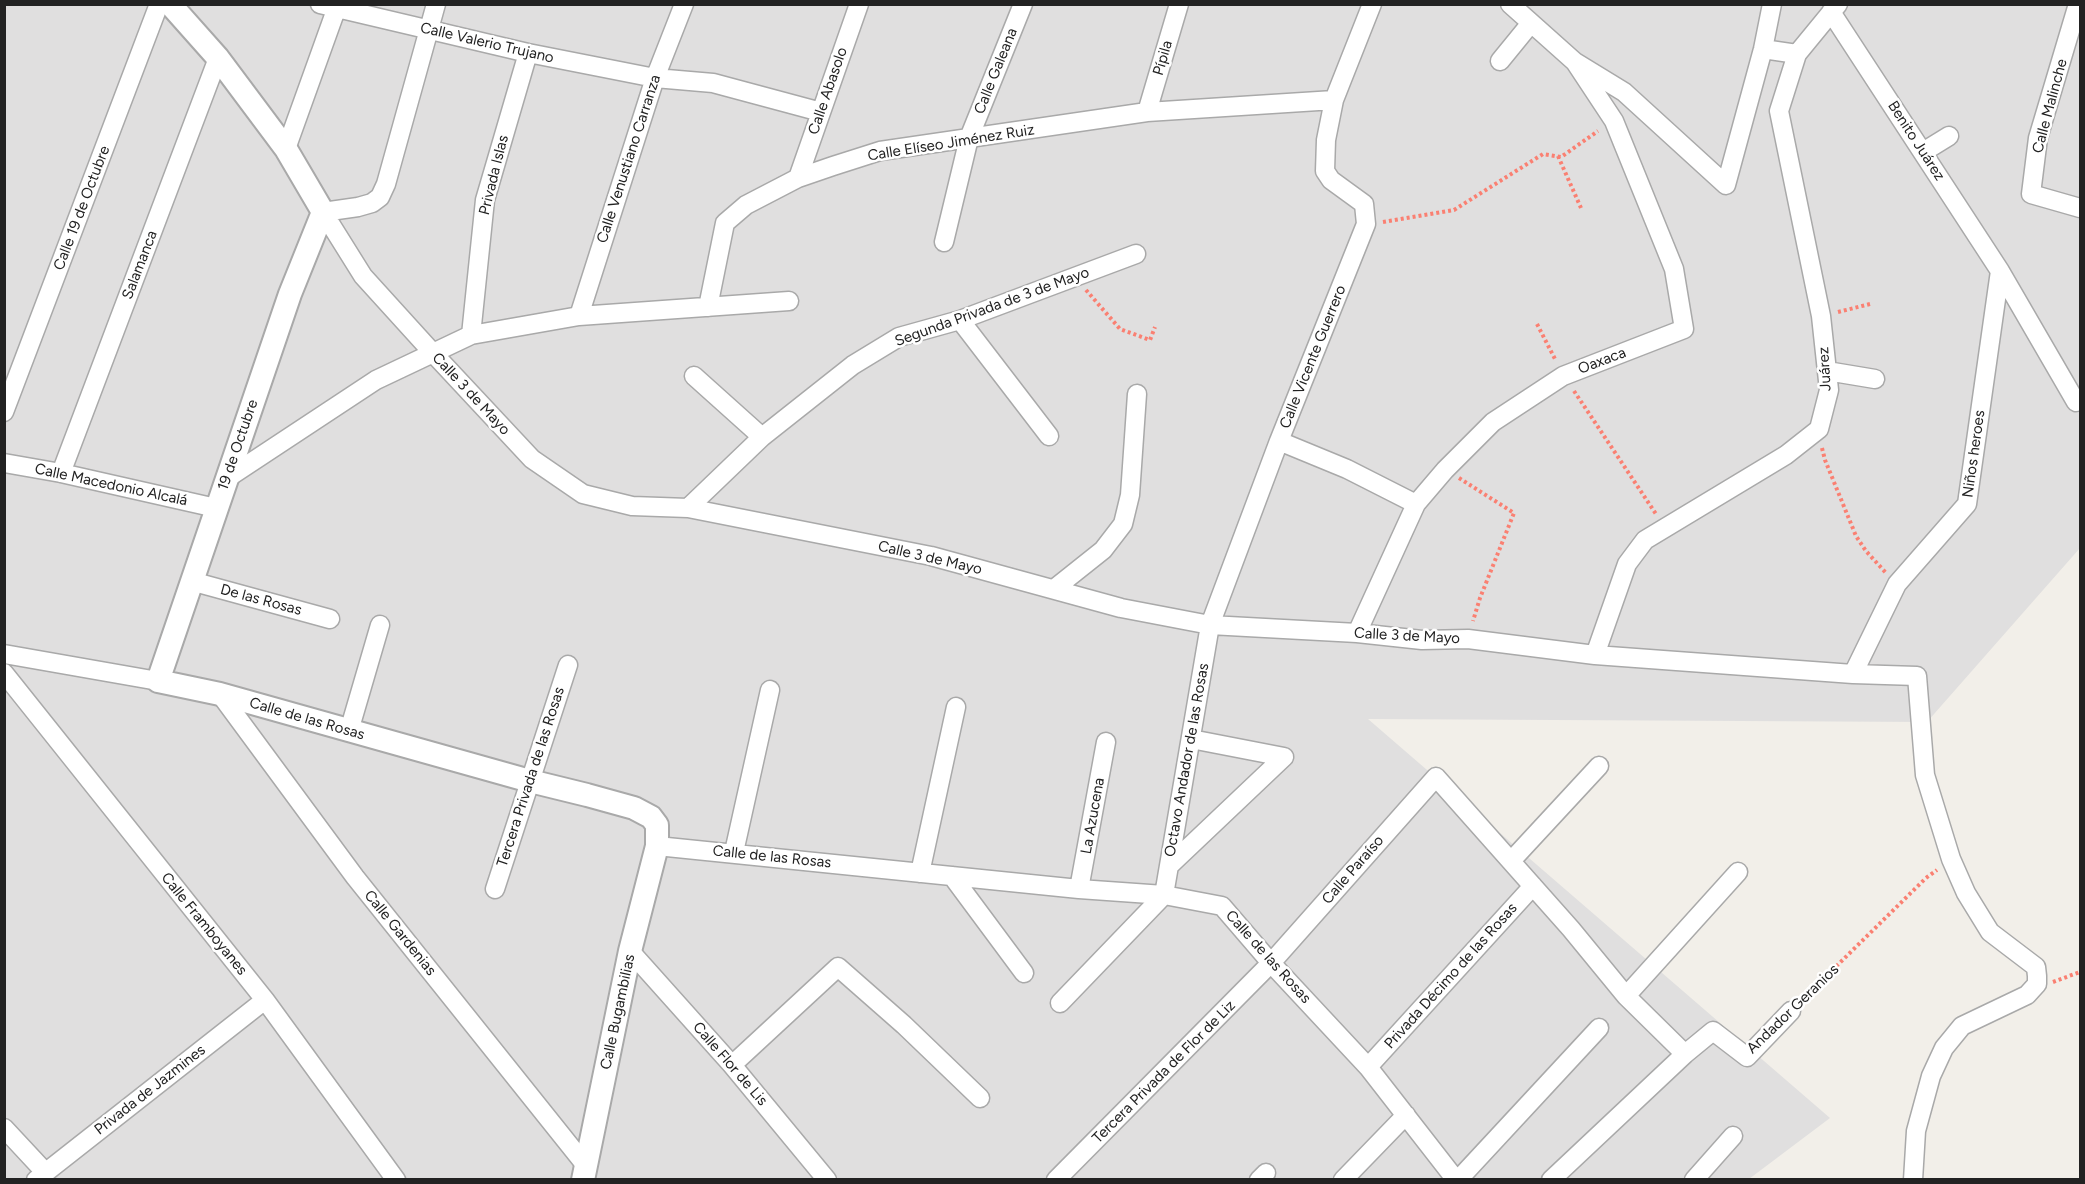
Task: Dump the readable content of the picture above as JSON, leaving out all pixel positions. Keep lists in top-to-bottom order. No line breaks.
{"streets":{"street":["Calle Valerio Trujano","Pípila","Calle Galeana","Calle Abasolo","Calle Malinche","Benito Juárez","Calle Elíseo Jiménez Ruiz","Calle Venustiano Carranza","Privada Islas","Calle 19 de Octubre","Salamanca","Segunda Privada de 3 de Mayo","Calle Vicente Guerrero","Oaxaca","Juárez","Calle 3 de Mayo","19 de Octubre","Niños heroes","Calle Macedonio Alcalá","De las Rosas","Calle de las Rosas","Octavo Andador de las Rosas","Tercera Privada de las Rosas","La Azucena","Calle Paraíso","Calle Framboyanes","Calle Gardenias","Privada Décimo de las Rosas","Andador Geranios","Calle Bugambilias","Calle Flor de Lis","Tercera Privada de Flor de Liz","Privada de Jazmines"]},"crossings":[["Calle Valerio Trujano","Calle Abasolo"],["Calle Valerio Trujano","Calle Venustiano Carranza"],["Calle Valerio Trujano","Privada Islas"],["Pípila","Calle Elíseo Jiménez Ruiz"],["Calle Galeana","Calle Elíseo Jiménez Ruiz"],["Calle Abasolo","Calle Elíseo Jiménez Ruiz"],["Benito Juárez","Niños heroes"],["Salamanca","Calle 3 de Mayo"],["Salamanca","Calle Macedonio Alcalá"],["Segunda Privada de 3 de Mayo","Calle 3 de Mayo"],["Calle Vicente Guerrero","Calle 3 de Mayo"],["Calle Vicente Guerrero","Octavo Andador de las Rosas"],["Oaxaca","Calle 3 de Mayo"],["Calle 3 de Mayo","19 de Octubre"],["Calle 3 de Mayo","Niños heroes"],["Calle 3 de Mayo","Octavo Andador de las Rosas"],["Calle 3 de Mayo","Andador Geranios"],["19 de Octubre","Calle Macedonio Alcalá"],["19 de Octubre","De las Rosas"],["19 de Octubre","Calle de las Rosas"],["Calle de las Rosas","Octavo Andador de las Rosas"],["Calle de las Rosas","Tercera Privada de las Rosas"],["Calle de las Rosas","La Azucena"],["Calle de las Rosas","Calle Paraíso"],["Calle de las Rosas","Calle Gardenias"],["Calle de las Rosas","Privada Décimo de las Rosas"],["Calle de las Rosas","Calle Bugambilias"],["Calle de las Rosas","Tercera Privada de Flor de Liz"],["Calle Paraíso","Tercera Privada de Flor de Liz"],["Calle Framboyanes","Privada de Jazmines"],["Calle Gardenias","Calle Bugambilias"],["Calle Bugambilias","Calle Flor de Lis"]]}
